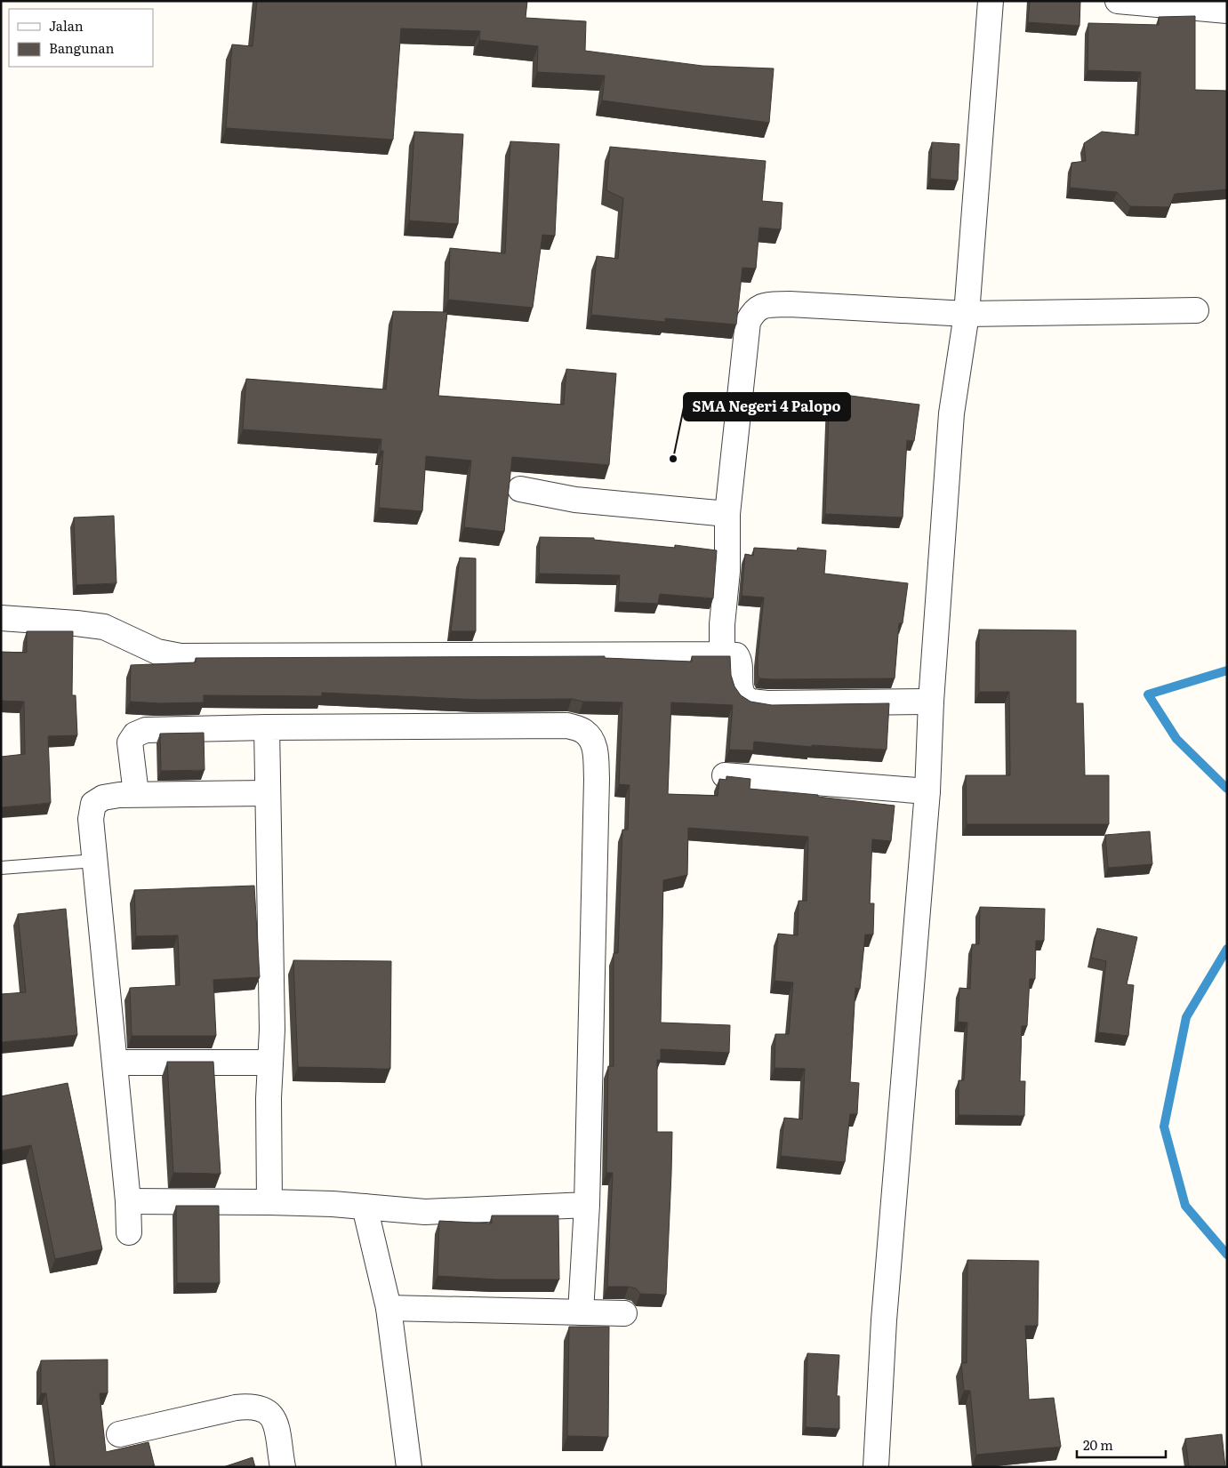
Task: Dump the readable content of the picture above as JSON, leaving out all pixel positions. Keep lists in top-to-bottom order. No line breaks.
{"places":["SMA Negeri 4 Palopo"],"legend":["Jalan","Bangunan"],"scale_bar":"20 m"}
